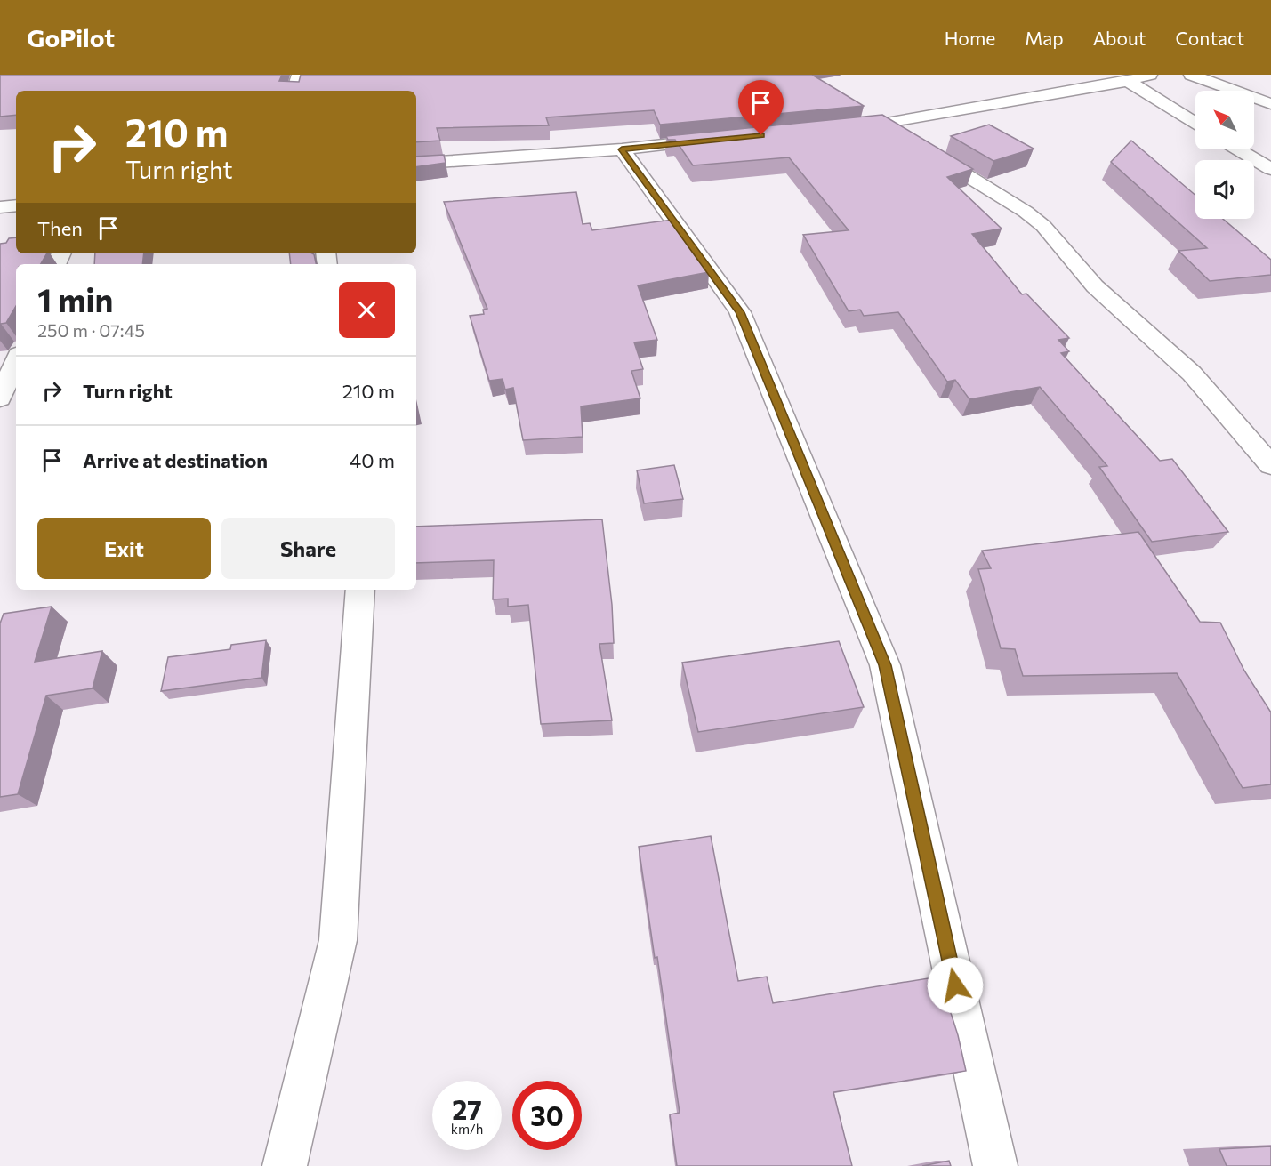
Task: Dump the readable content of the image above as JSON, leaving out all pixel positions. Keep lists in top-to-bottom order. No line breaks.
{"north":"top left","page":{"header":"GoPilot","nav":["Home","Map","About","Contact"],"turn":["210 m","Turn right"],"then":"Then","heading":["1 min","250 m · 07:45"],"list":[{"name":"Turn right","value":"210 m"},{"name":"Arrive at destination","value":"40 m"}],"buttons":["Exit","Share"],"speed":"27 km/h","limit":"30"}}
